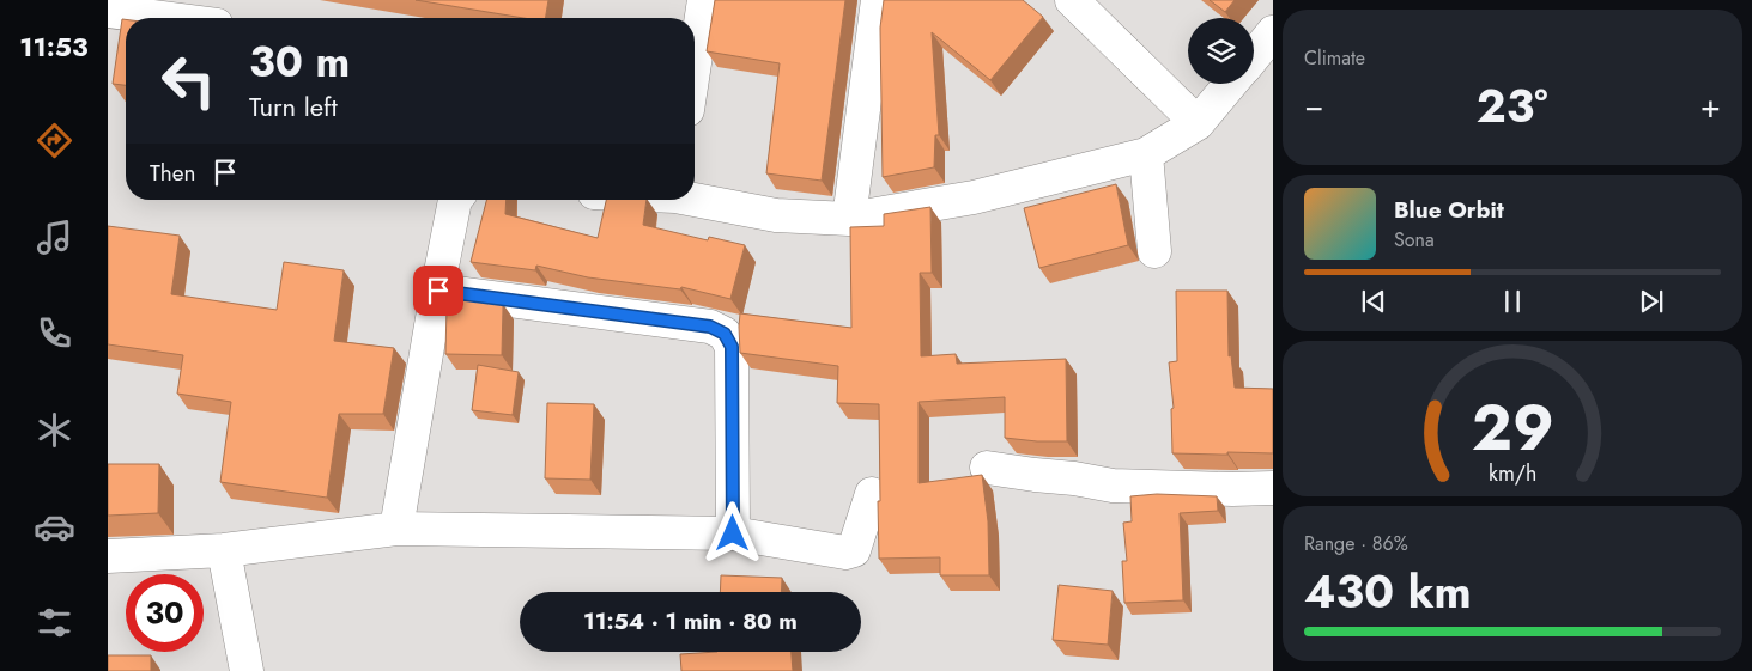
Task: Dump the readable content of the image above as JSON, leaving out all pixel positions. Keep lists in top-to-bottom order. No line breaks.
{"page":{"tabs":"11:53","tile":["Climate",["Range · 86%","430 km"]],"turn":["30 m","Turn left"],"heat":["−","23°","+"],"then":"Then","song":["Blue Orbit","Sona"],"limit":"30","trip":"11:54 · 1 min · 80 m","gauge":["29","km/h"]}}
